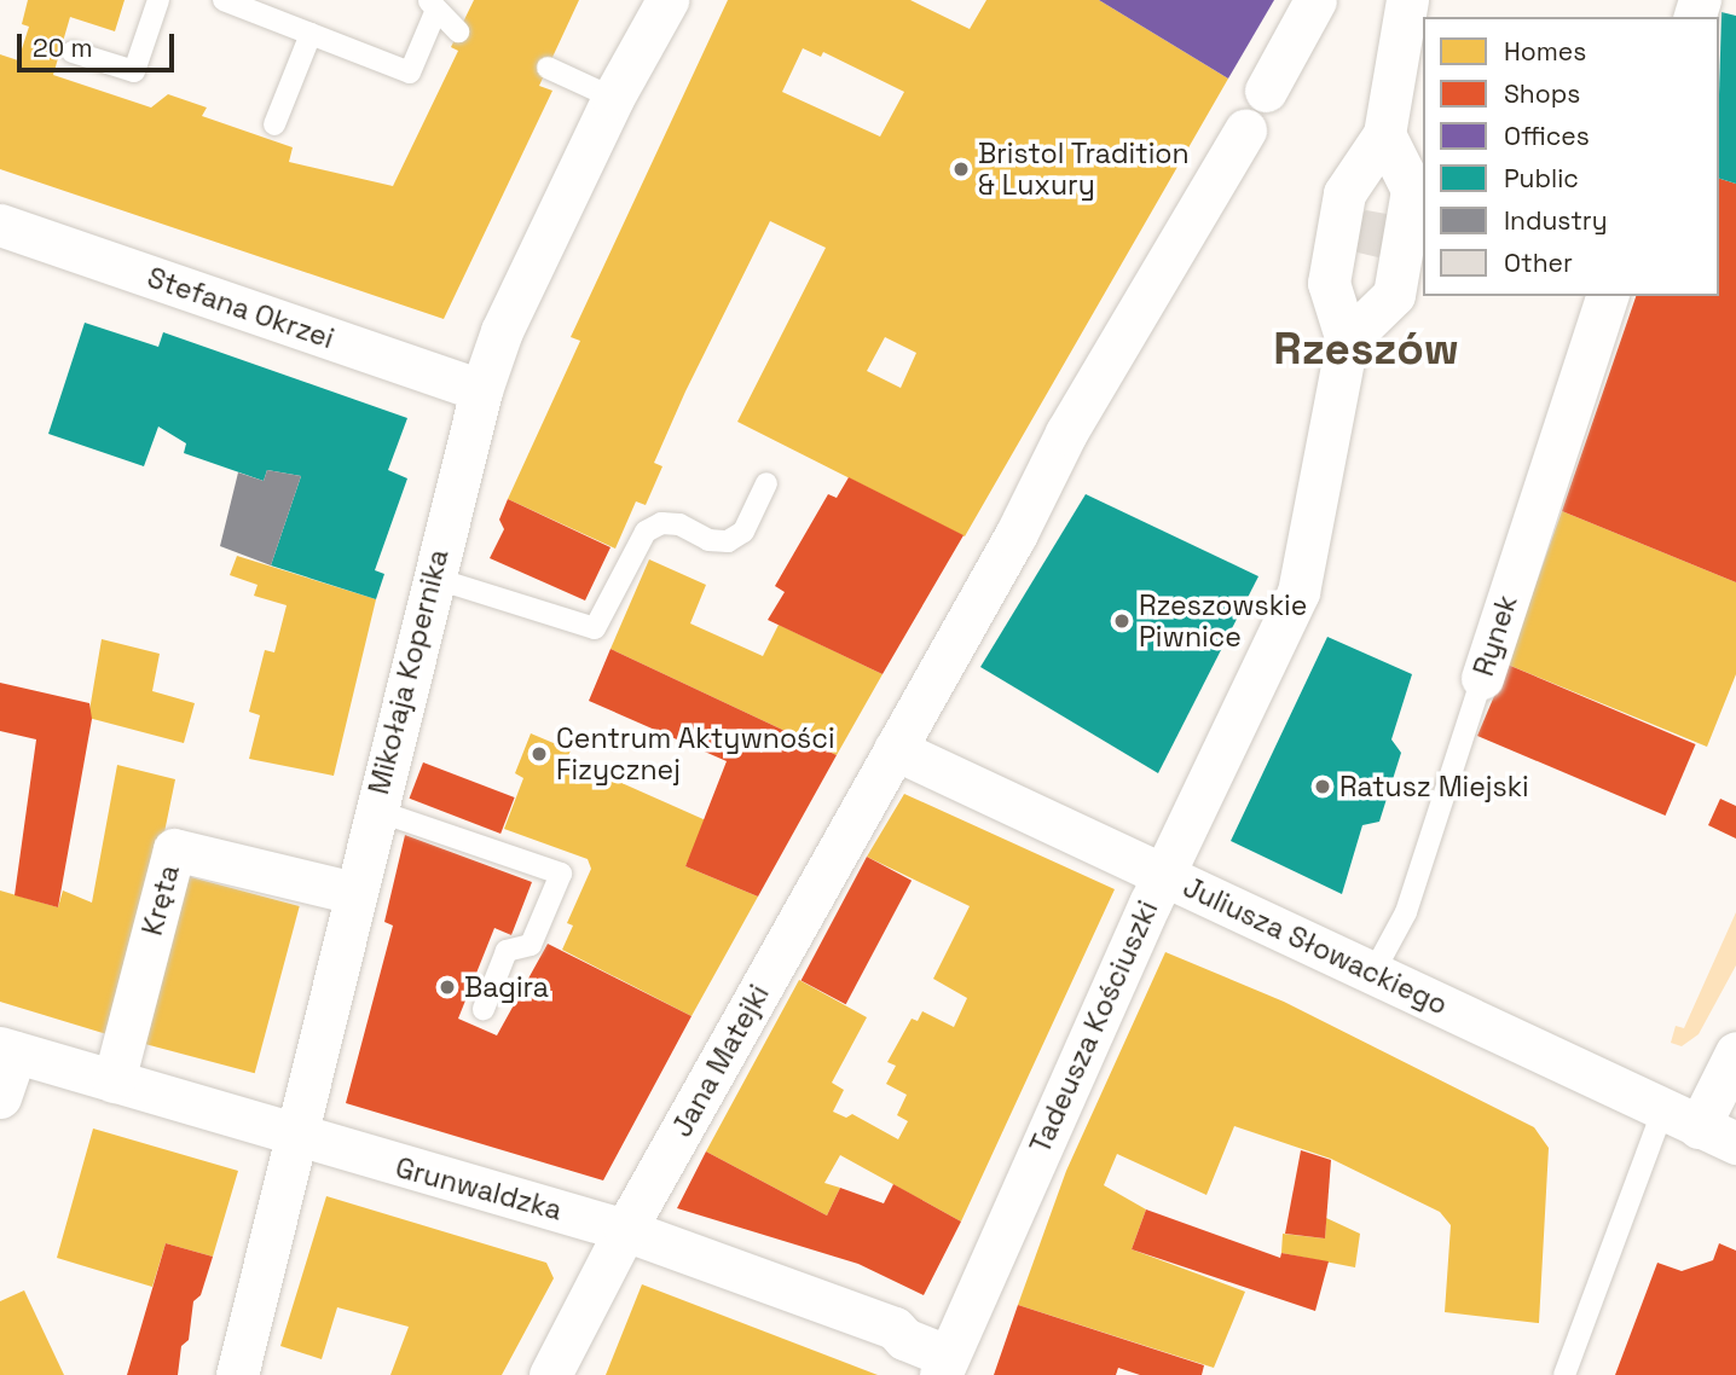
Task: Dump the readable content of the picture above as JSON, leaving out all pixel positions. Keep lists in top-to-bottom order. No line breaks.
{"streets":{"street":["Stefana Okrzei","Rynek","Mikołaja Kopernika","Kręta","Juliusza Słowackiego","Tadeusza Kościuszki","Jana Matejki","Grunwaldzka"]},"crossings":[["Stefana Okrzei","Mikołaja Kopernika"],["Rynek","Juliusza Słowackiego"],["Mikołaja Kopernika","Kręta"],["Mikołaja Kopernika","Grunwaldzka"],["Kręta","Grunwaldzka"],["Juliusza Słowackiego","Tadeusza Kościuszki"],["Juliusza Słowackiego","Jana Matejki"],["Tadeusza Kościuszki","Grunwaldzka"],["Jana Matejki","Grunwaldzka"]],"districts":["Rzeszów"],"places":["Bristol Tradition & Luxury","Rzeszowskie Piwnice","Centrum Aktywności Fizycznej","Ratusz Miejski","Bagira"],"legend":["Homes","Shops","Offices","Public","Industry","Other"],"scale_bar":"20 m"}
